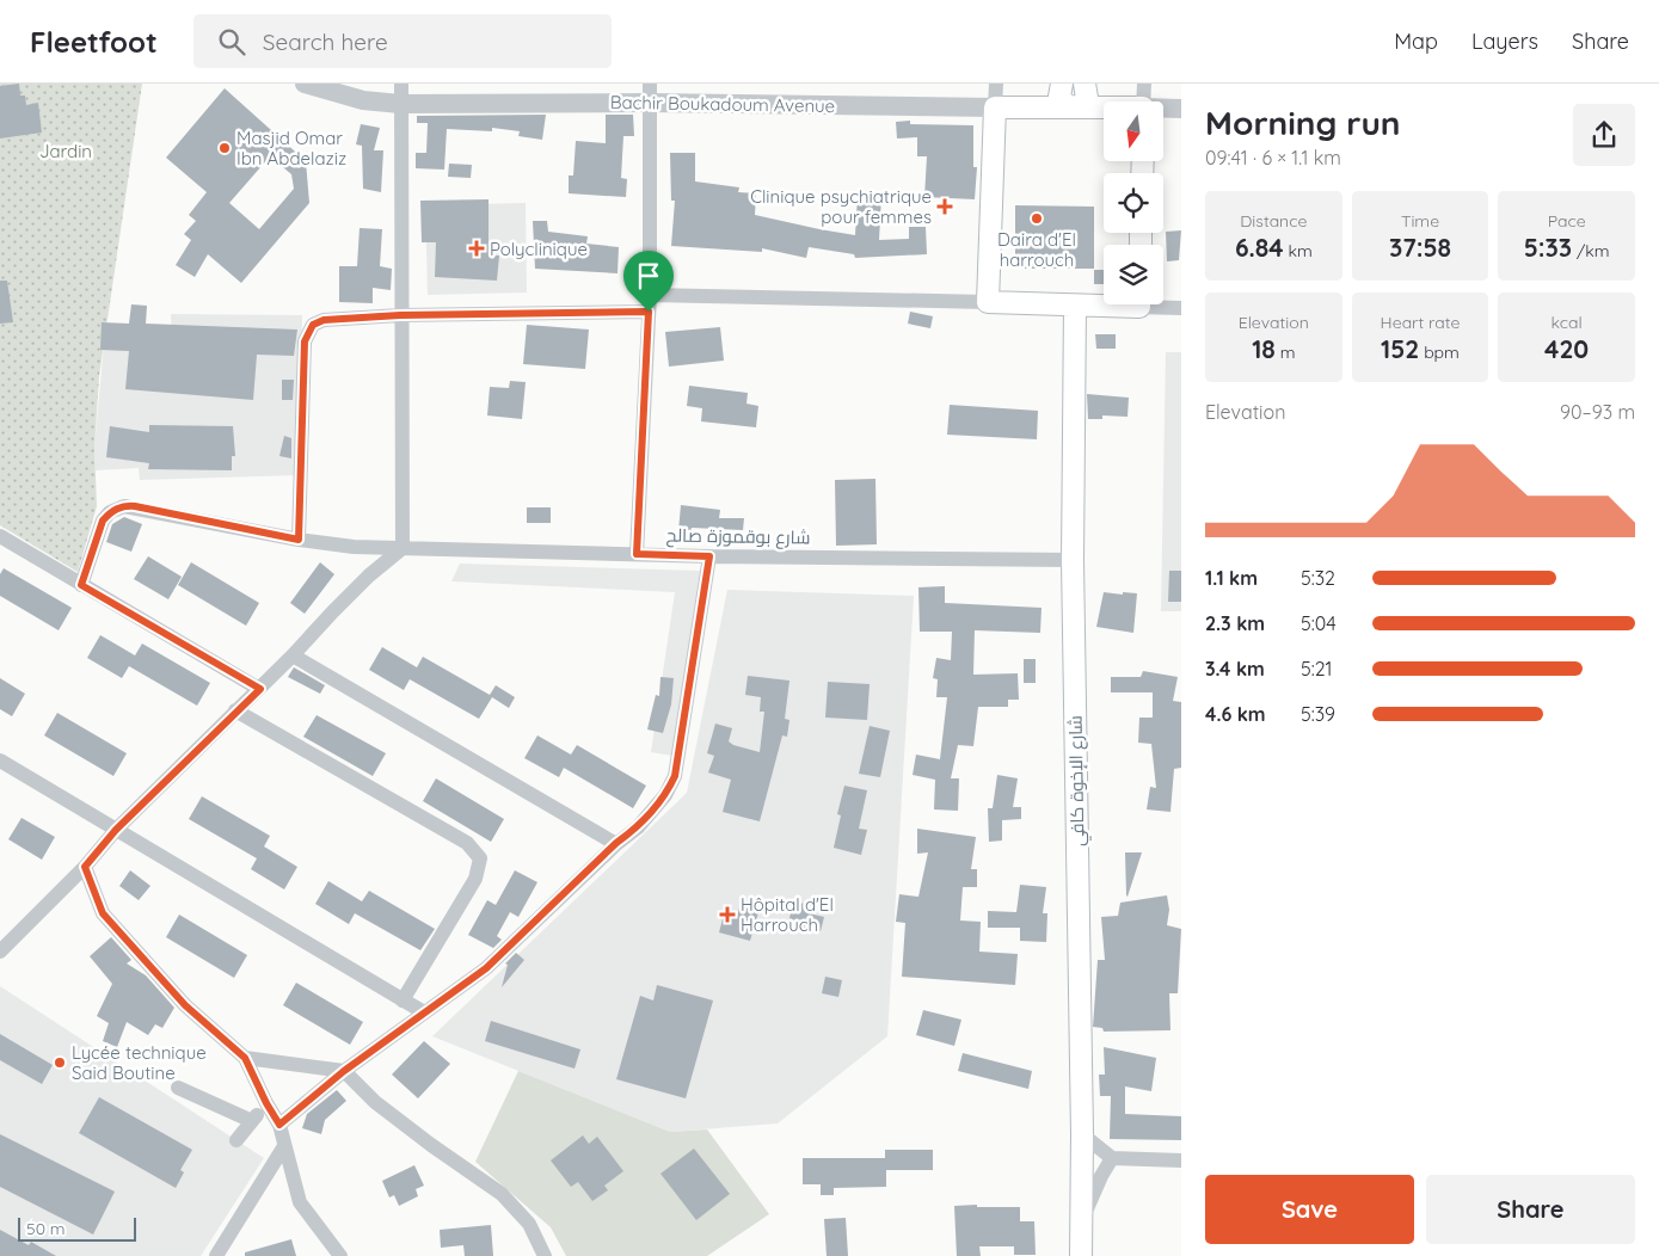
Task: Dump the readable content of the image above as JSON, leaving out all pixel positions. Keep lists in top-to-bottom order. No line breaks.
{"streets":{"main road":["Bachir Boukadoum Avenue","شارع الإخوة كافي"],"street":["شارع بوقموزة صالح"]},"crossings":[["شارع بوقموزة صالح","شارع الإخوة كافي"]],"parks":["Jardin"],"places":{"other":["Masjid Omar Ibn Abdelaziz","Daira d'El harrouch","Lycée technique Said Boutine"],"health":["Clinique psychiatrique pour femmes","Polyclinique","Hôpital d'El Harrouch"]},"scale_bar":"50 m","north":"bottom","page":{"header":"Fleetfoot","search":"Search here","nav":["Map","Layers","Share"],"heading":["Morning run","09:41 · 6 × 1.1 km"],"stats":[["Distance","6.84 km"],["Time","37:58"],["Pace","5:33 /km"],["Elevation","18 m"],["Heart rate","152 bpm"],["kcal","420"]],"chart":["Elevation","90–93 m"],"list":[{"name":"1.1 km","note":"5:32"},{"name":"2.3 km","note":"5:04"},{"name":"3.4 km","note":"5:21"},{"name":"4.6 km","note":"5:39"}],"buttons":["Save","Share"],"scale":"50 m"}}
